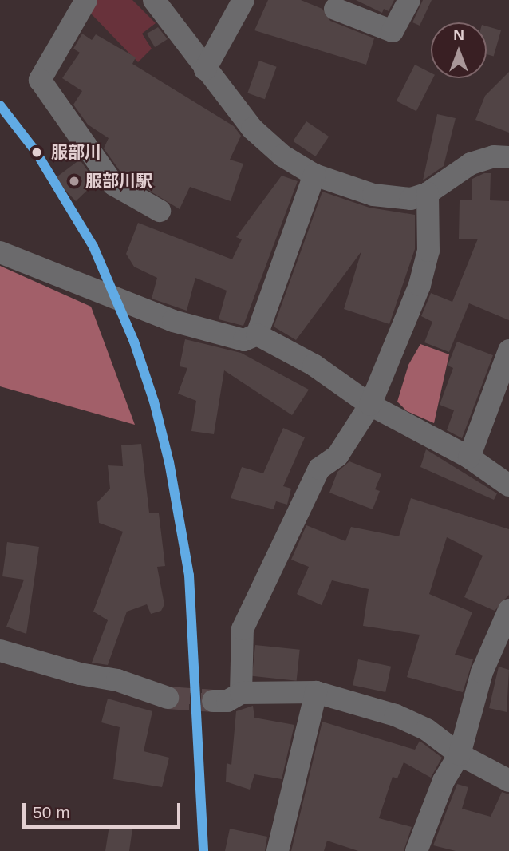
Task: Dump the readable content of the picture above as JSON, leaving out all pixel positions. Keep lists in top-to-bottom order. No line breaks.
{"places":["服部川","服部川駅"],"scale_bar":"50 m","north":"top"}
